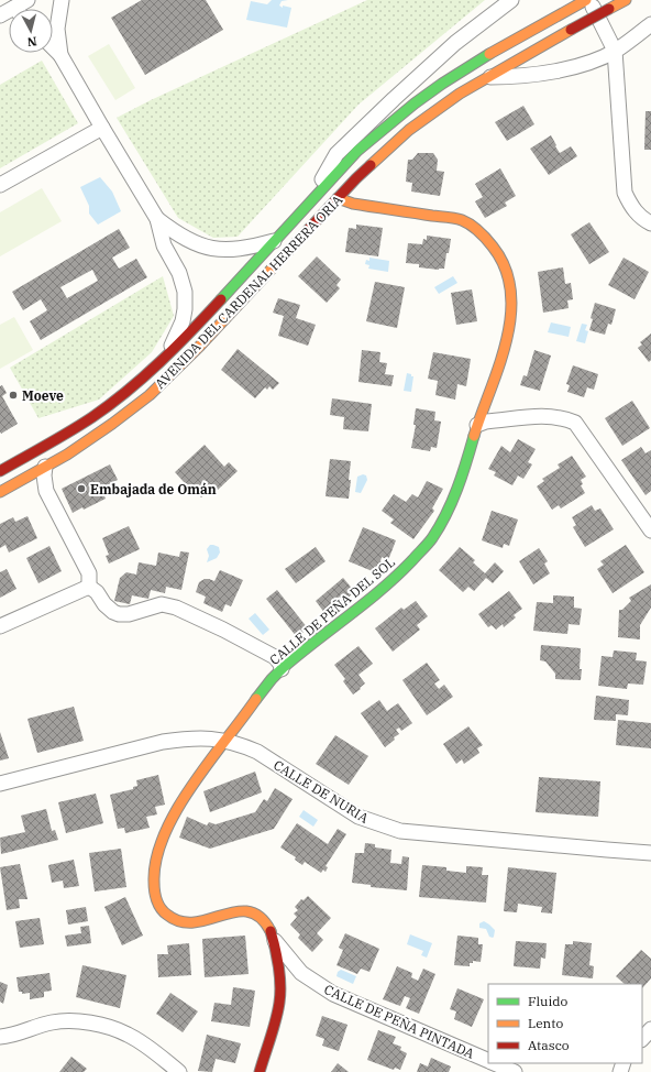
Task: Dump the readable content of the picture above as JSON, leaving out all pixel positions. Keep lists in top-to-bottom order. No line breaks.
{"streets":{"main road":["AVENIDA DEL CARDENAL HERRERA ORIA","CALLE DE PEÑA DEL SOL"],"street":["CALLE DE NURIA","CALLE DE PEÑA PINTADA"]},"crossings":[["AVENIDA DEL CARDENAL HERRERA ORIA","CALLE DE PEÑA DEL SOL"],["CALLE DE PEÑA DEL SOL","CALLE DE NURIA"],["CALLE DE PEÑA DEL SOL","CALLE DE PEÑA PINTADA"]],"places":["Moeve","Embajada de Omán"],"legend":["Fluido","Lento","Atasco"],"north":"bottom"}
